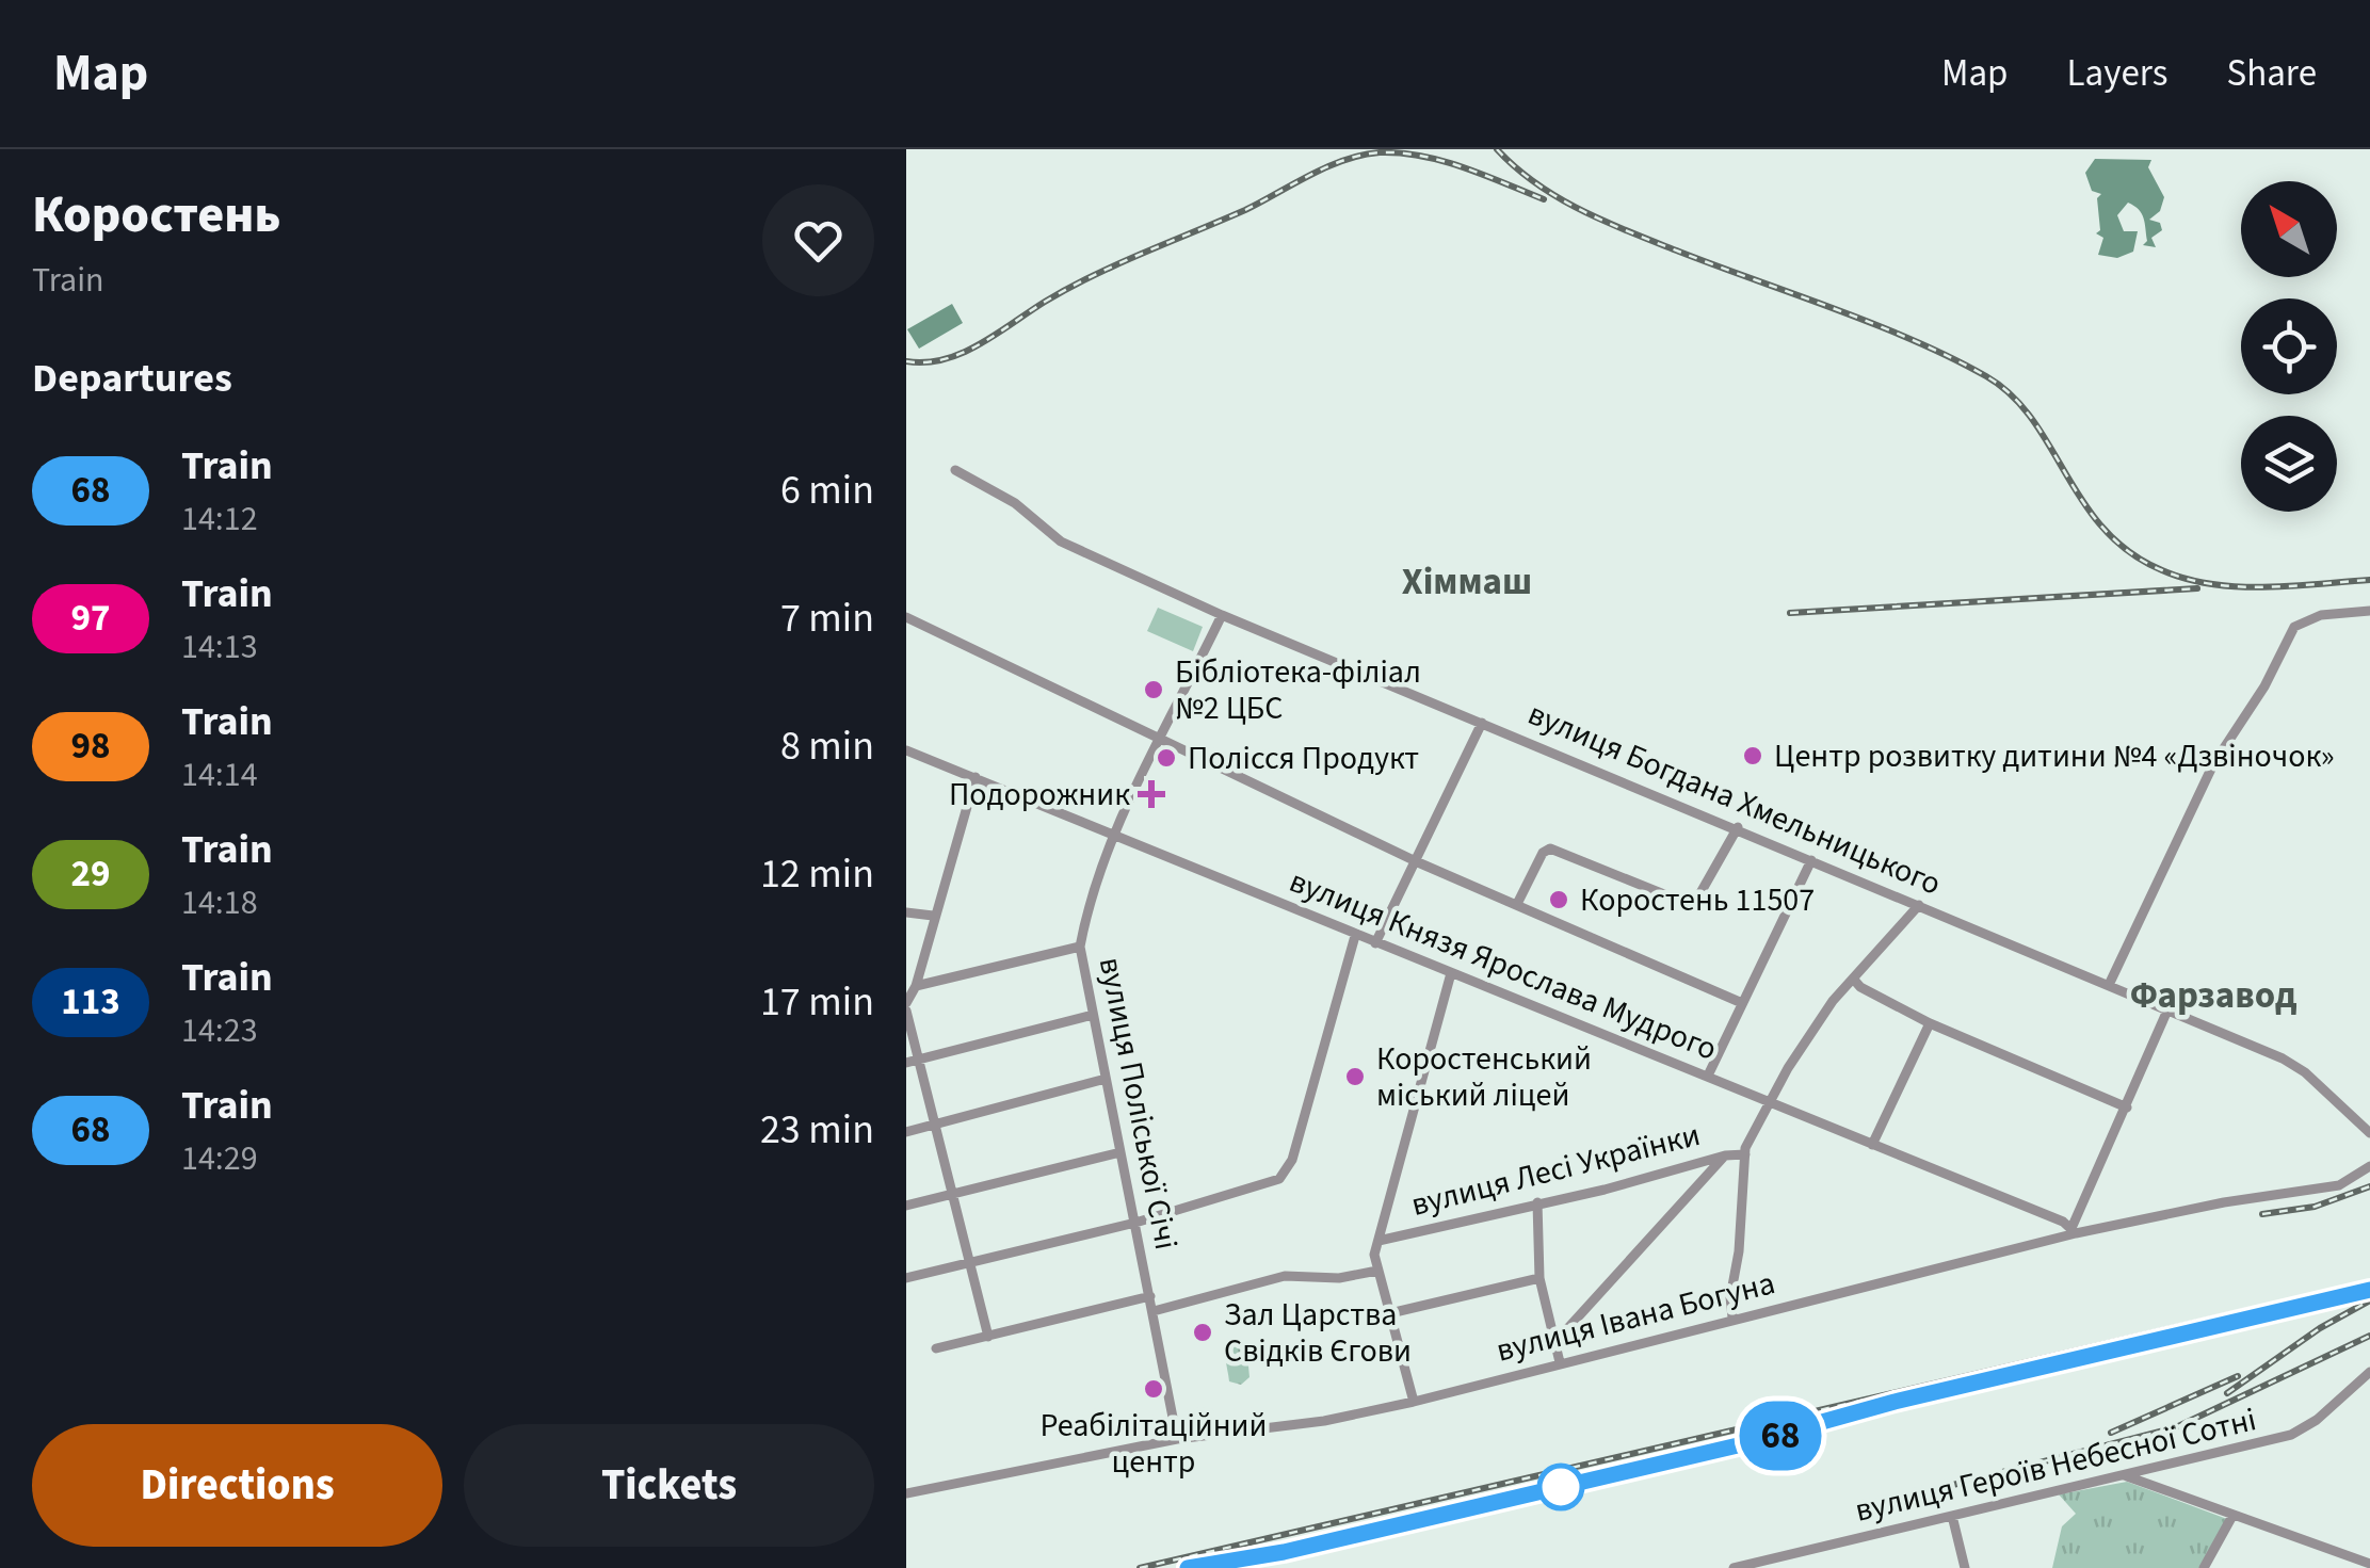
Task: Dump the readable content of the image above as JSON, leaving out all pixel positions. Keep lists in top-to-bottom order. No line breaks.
{"streets":{"street":["вулиця Богдана Хмельницького","вулиця Князя Ярослава Мудрого","вулиця Поліської Січі","вулиця Лесі Українки","вулиця Івана Богуна","вулиця Героїв Небесної Сотні"]},"crossings":[["вулиця Богдана Хмельницького","вулиця Поліської Січі"],["вулиця Князя Ярослава Мудрого","вулиця Поліської Січі"],["вулиця Князя Ярослава Мудрого","вулиця Івана Богуна"],["вулиця Поліської Січі","вулиця Івана Богуна"]],"districts":["Хіммаш","Фарзавод"],"places":{"other":["Бібліотека-філіал №2 ЦБС","Центр розвитку дитини №4 «Дзвіночок»","Полісся Продукт","Коростень 11507","Коростенський міський ліцей","Зал Царства Свідків Єгови","Реабілітаційний центр"],"health":["Подорожник"]},"north":"top left","page":{"header":"Map","nav":["Map","Layers","Share"],"heading":[["Коростень","Train"],"Departures"],"on_map":"68","list":[{"mark":"68","name":"Train","note":"14:12","value":"6 min"},{"mark":"97","name":"Train","note":"14:13","value":"7 min"},{"mark":"98","name":"Train","note":"14:14","value":"8 min"},{"mark":"29","name":"Train","note":"14:18","value":"12 min"},{"mark":"113","name":"Train","note":"14:23","value":"17 min"},{"mark":"68","name":"Train","note":"14:29","value":"23 min"}],"buttons":["Directions","Tickets"]}}
